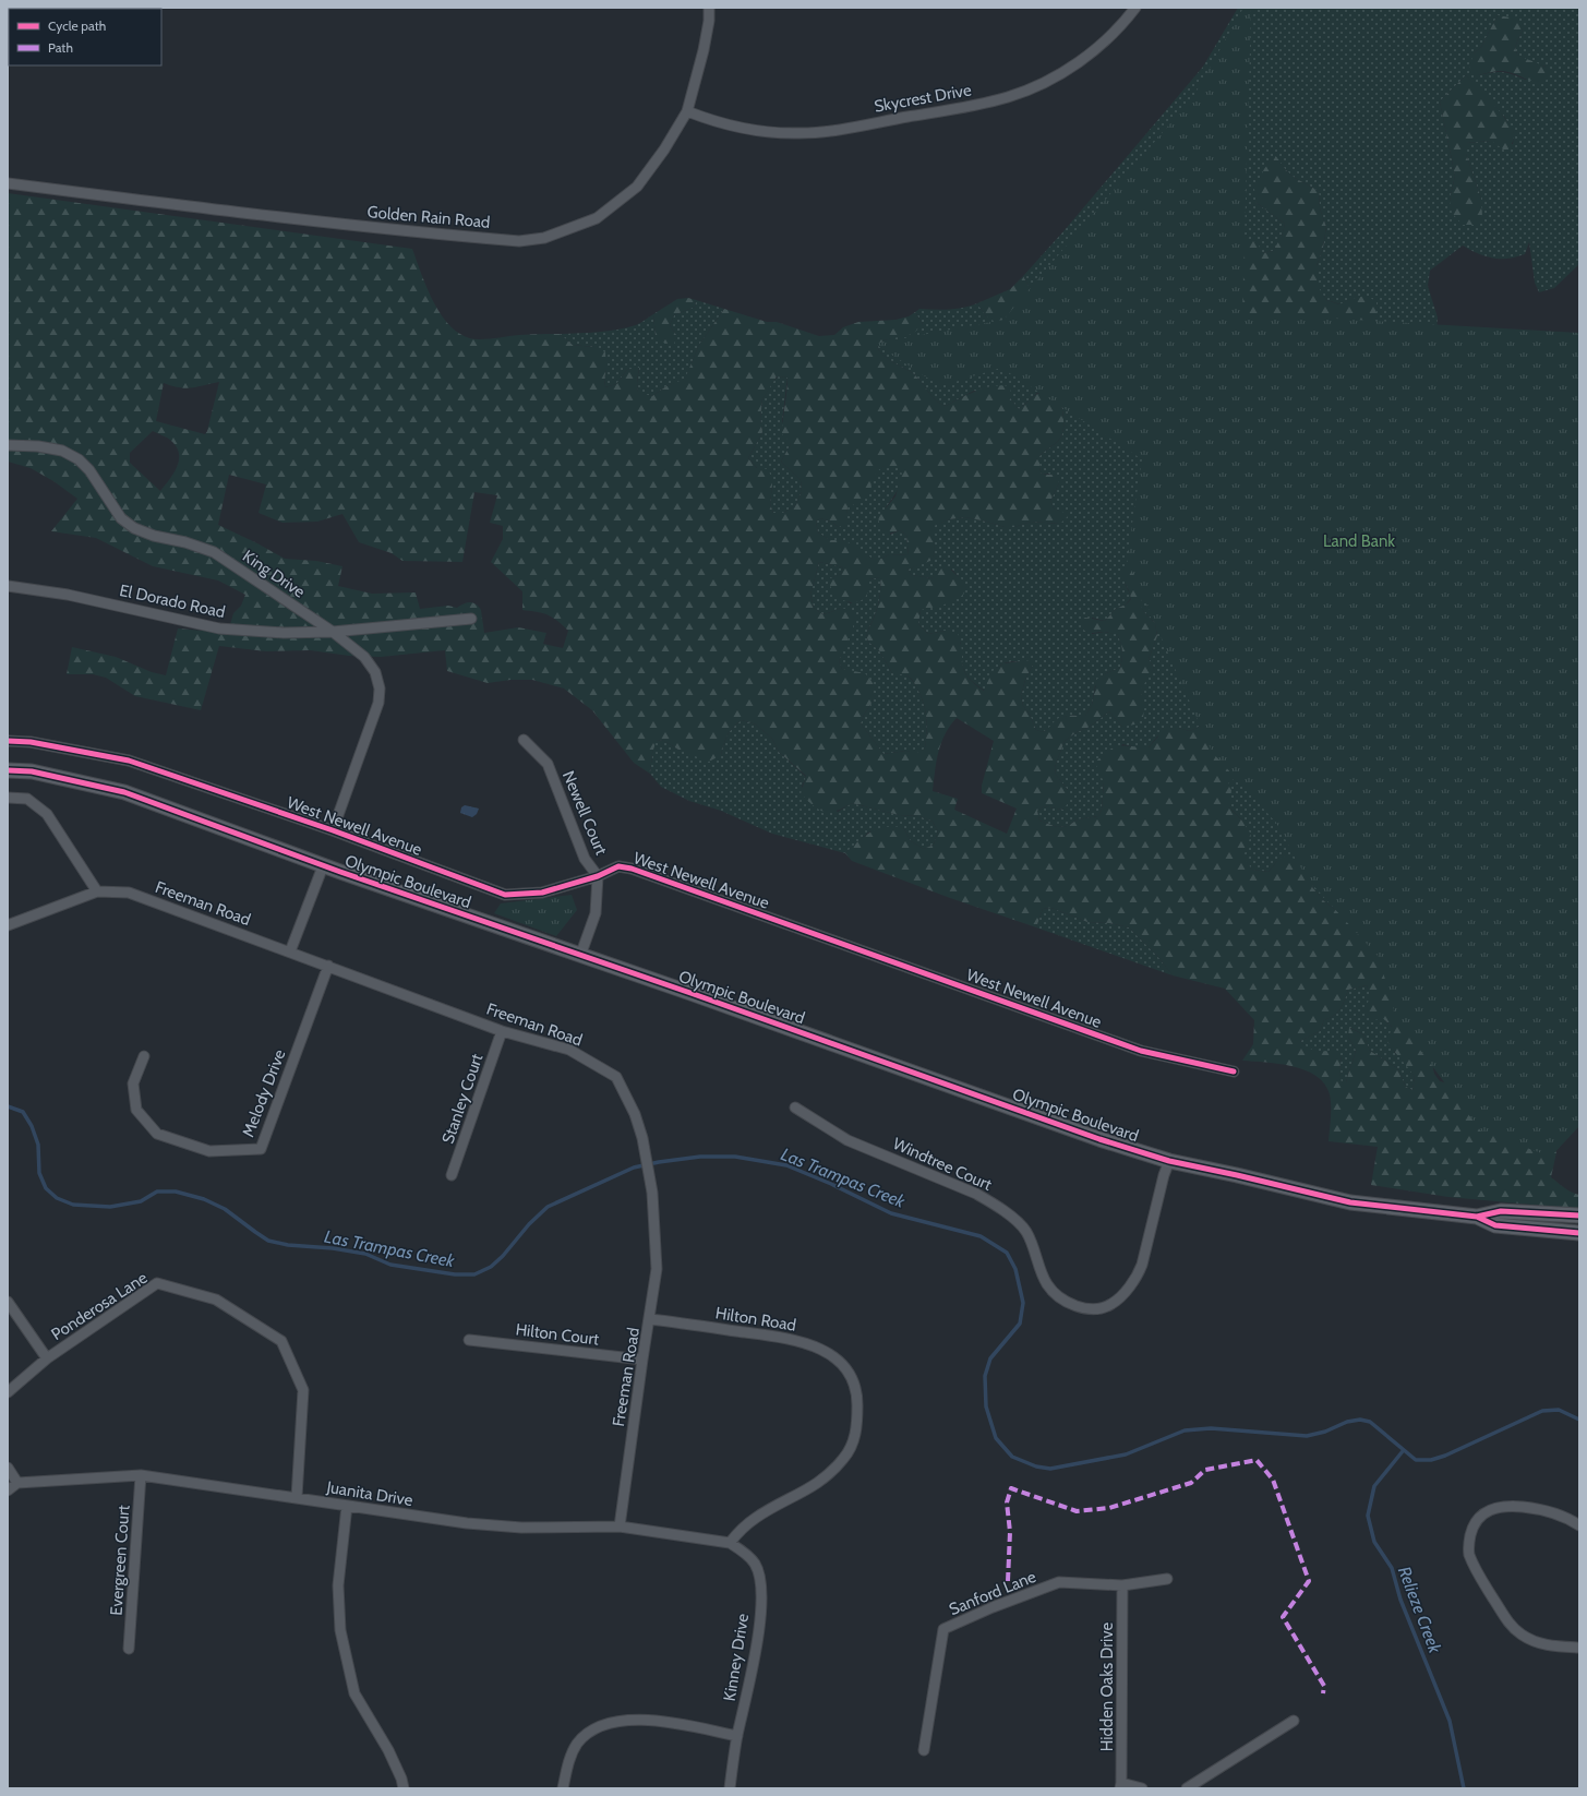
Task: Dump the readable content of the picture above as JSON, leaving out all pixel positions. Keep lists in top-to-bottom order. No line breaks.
{"streets":{"main road":["Olympic Boulevard"],"street":["Skycrest Drive","Golden Rain Road","King Drive","El Dorado Road","Newell Court","West Newell Avenue","Freeman Road","Melody Drive","Stanley Court","Windtree Court","Ponderosa Lane","Hilton Road","Hilton Court","Juanita Drive","Evergreen Court","Sanford Lane","Kinney Drive","Hidden Oaks Drive"]},"crossings":[["Skycrest Drive","Golden Rain Road"],["King Drive","El Dorado Road"],["King Drive","West Newell Avenue"],["Newell Court","West Newell Avenue"],["Newell Court","Olympic Boulevard"],["Olympic Boulevard","Windtree Court"],["Freeman Road","Melody Drive"],["Freeman Road","Stanley Court"],["Freeman Road","Hilton Road"],["Freeman Road","Hilton Court"],["Freeman Road","Juanita Drive"],["Ponderosa Lane","Juanita Drive"],["Hilton Road","Juanita Drive"],["Hilton Road","Kinney Drive"],["Juanita Drive","Evergreen Court"],["Juanita Drive","Kinney Drive"],["Sanford Lane","Hidden Oaks Drive"]],"water":["Las Trampas Creek","Relieze Creek"],"parks":["Land Bank"],"legend":["Cycle path","Path"]}
